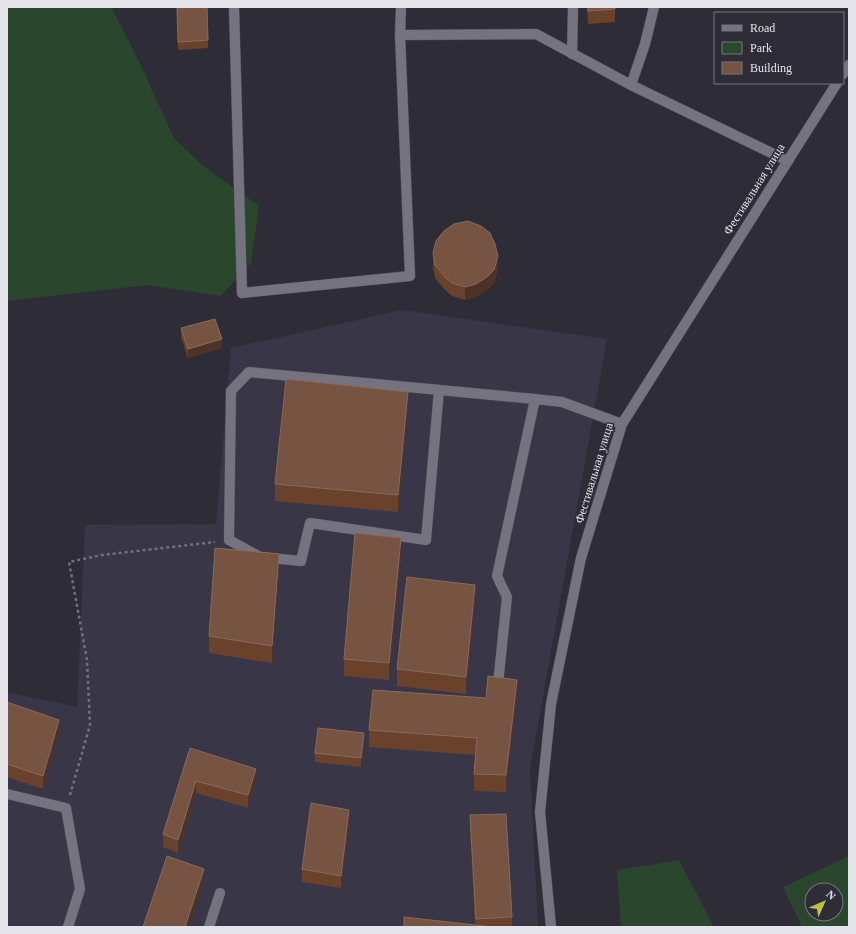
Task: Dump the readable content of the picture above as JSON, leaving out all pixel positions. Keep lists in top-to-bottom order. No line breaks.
{"streets":{"main road":["Фестивальная улица"]},"legend":["Road","Park","Building"],"north":"top right"}
